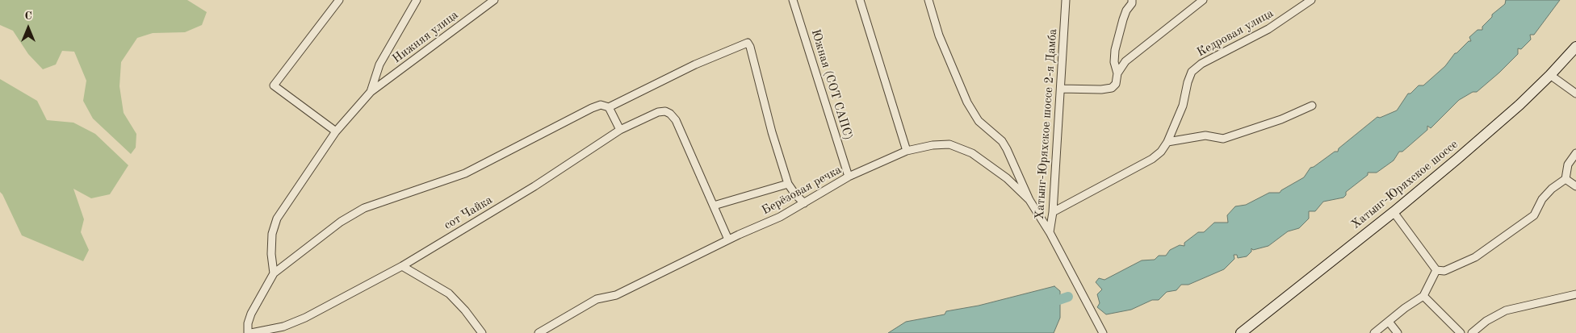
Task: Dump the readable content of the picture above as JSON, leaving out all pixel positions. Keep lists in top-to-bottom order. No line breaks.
{"streets":{"main road":["Хатынг-Юряхское шоссе"],"street":["Кедровая улица","Нижняя улица","Южная (СОТ САПС)","Хатынг-Юряхское шоссе 2-я Дамба","Берёзовая речка","сот Чайка"]},"crossings":[["Кедровая улица","Хатынг-Юряхское шоссе 2-я Дамба"],["Южная (СОТ САПС)","Берёзовая речка"]],"north":"top"}
